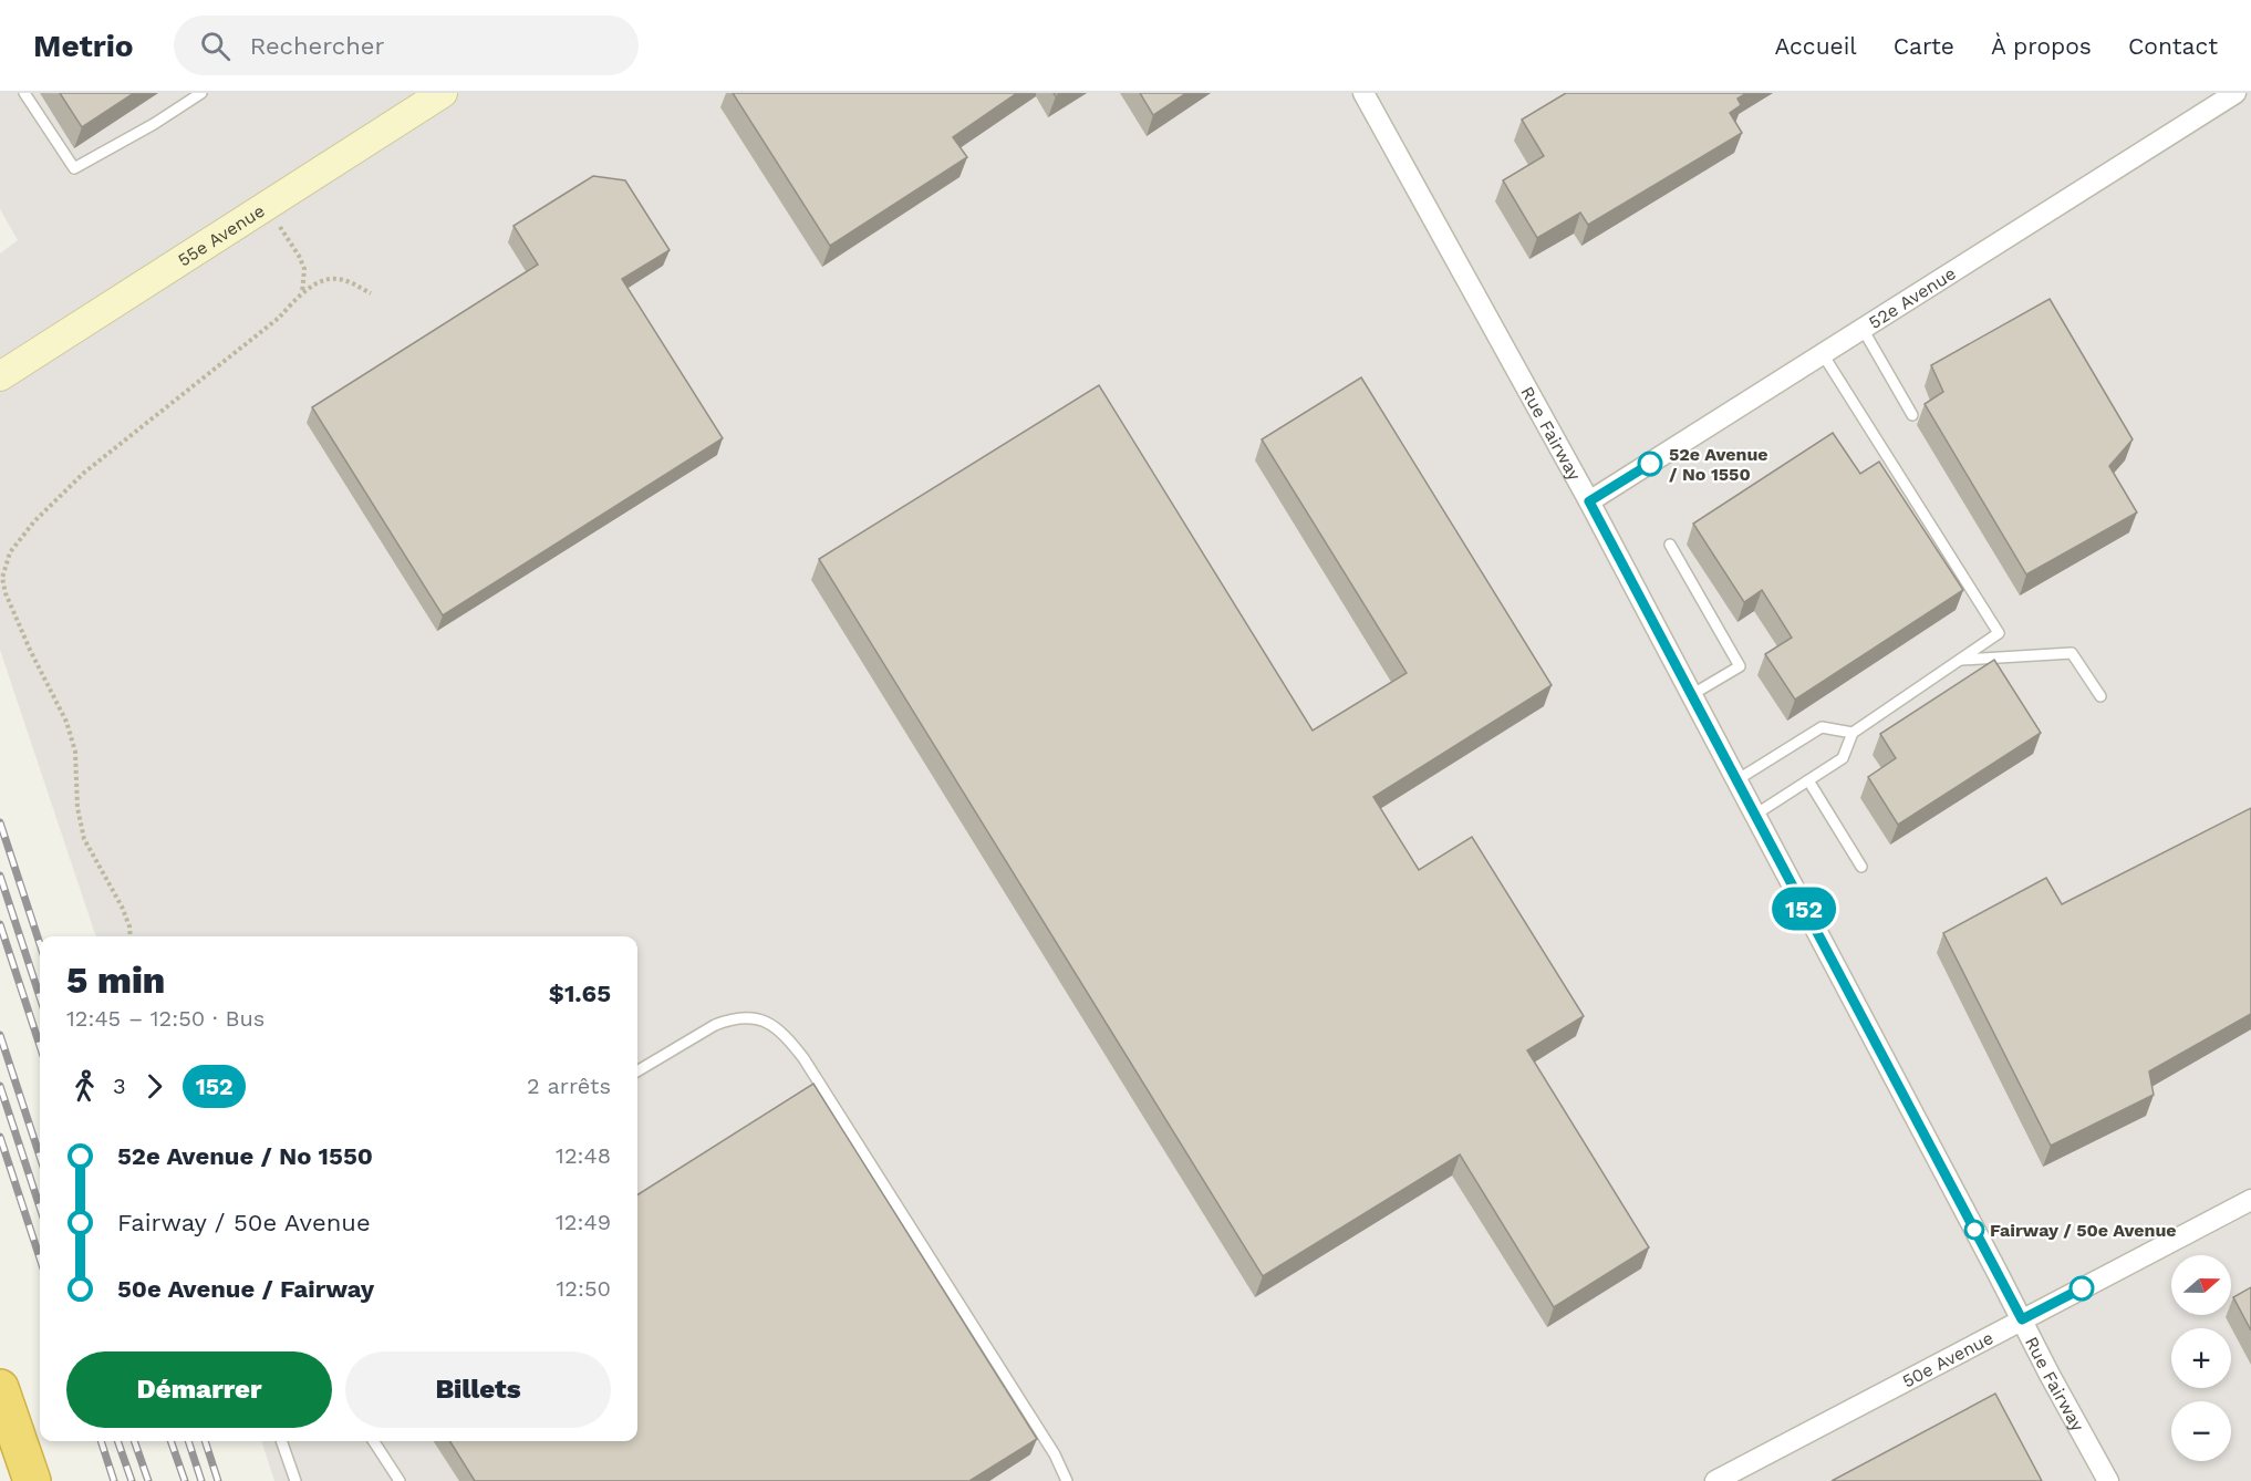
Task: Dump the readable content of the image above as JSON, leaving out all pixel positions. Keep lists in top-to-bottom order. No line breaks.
{"streets":{"street":["55e Avenue","52e Avenue","Rue Fairway","50e Avenue"]},"crossings":[["52e Avenue","Rue Fairway"],["Rue Fairway","50e Avenue"]],"places":["52e Avenue / No 1550","Fairway / 50e Avenue"],"lines":["bus line 152"],"north":"right","page":{"header":"Metrio","search":"Rechercher","nav":["Accueil","Carte","À propos","Contact"],"on_map":"152","heading":["5 min","12:45 – 12:50 · Bus","$1.65"],"legs":["3","152","2 arrêts"],"list":[{"name":"52e Avenue / No 1550","value":"12:48"},{"name":"Fairway / 50e Avenue","value":"12:49"},{"name":"50e Avenue / Fairway","value":"12:50"}],"map_buttons":["+","−"],"buttons":["Démarrer","Billets"]}}
